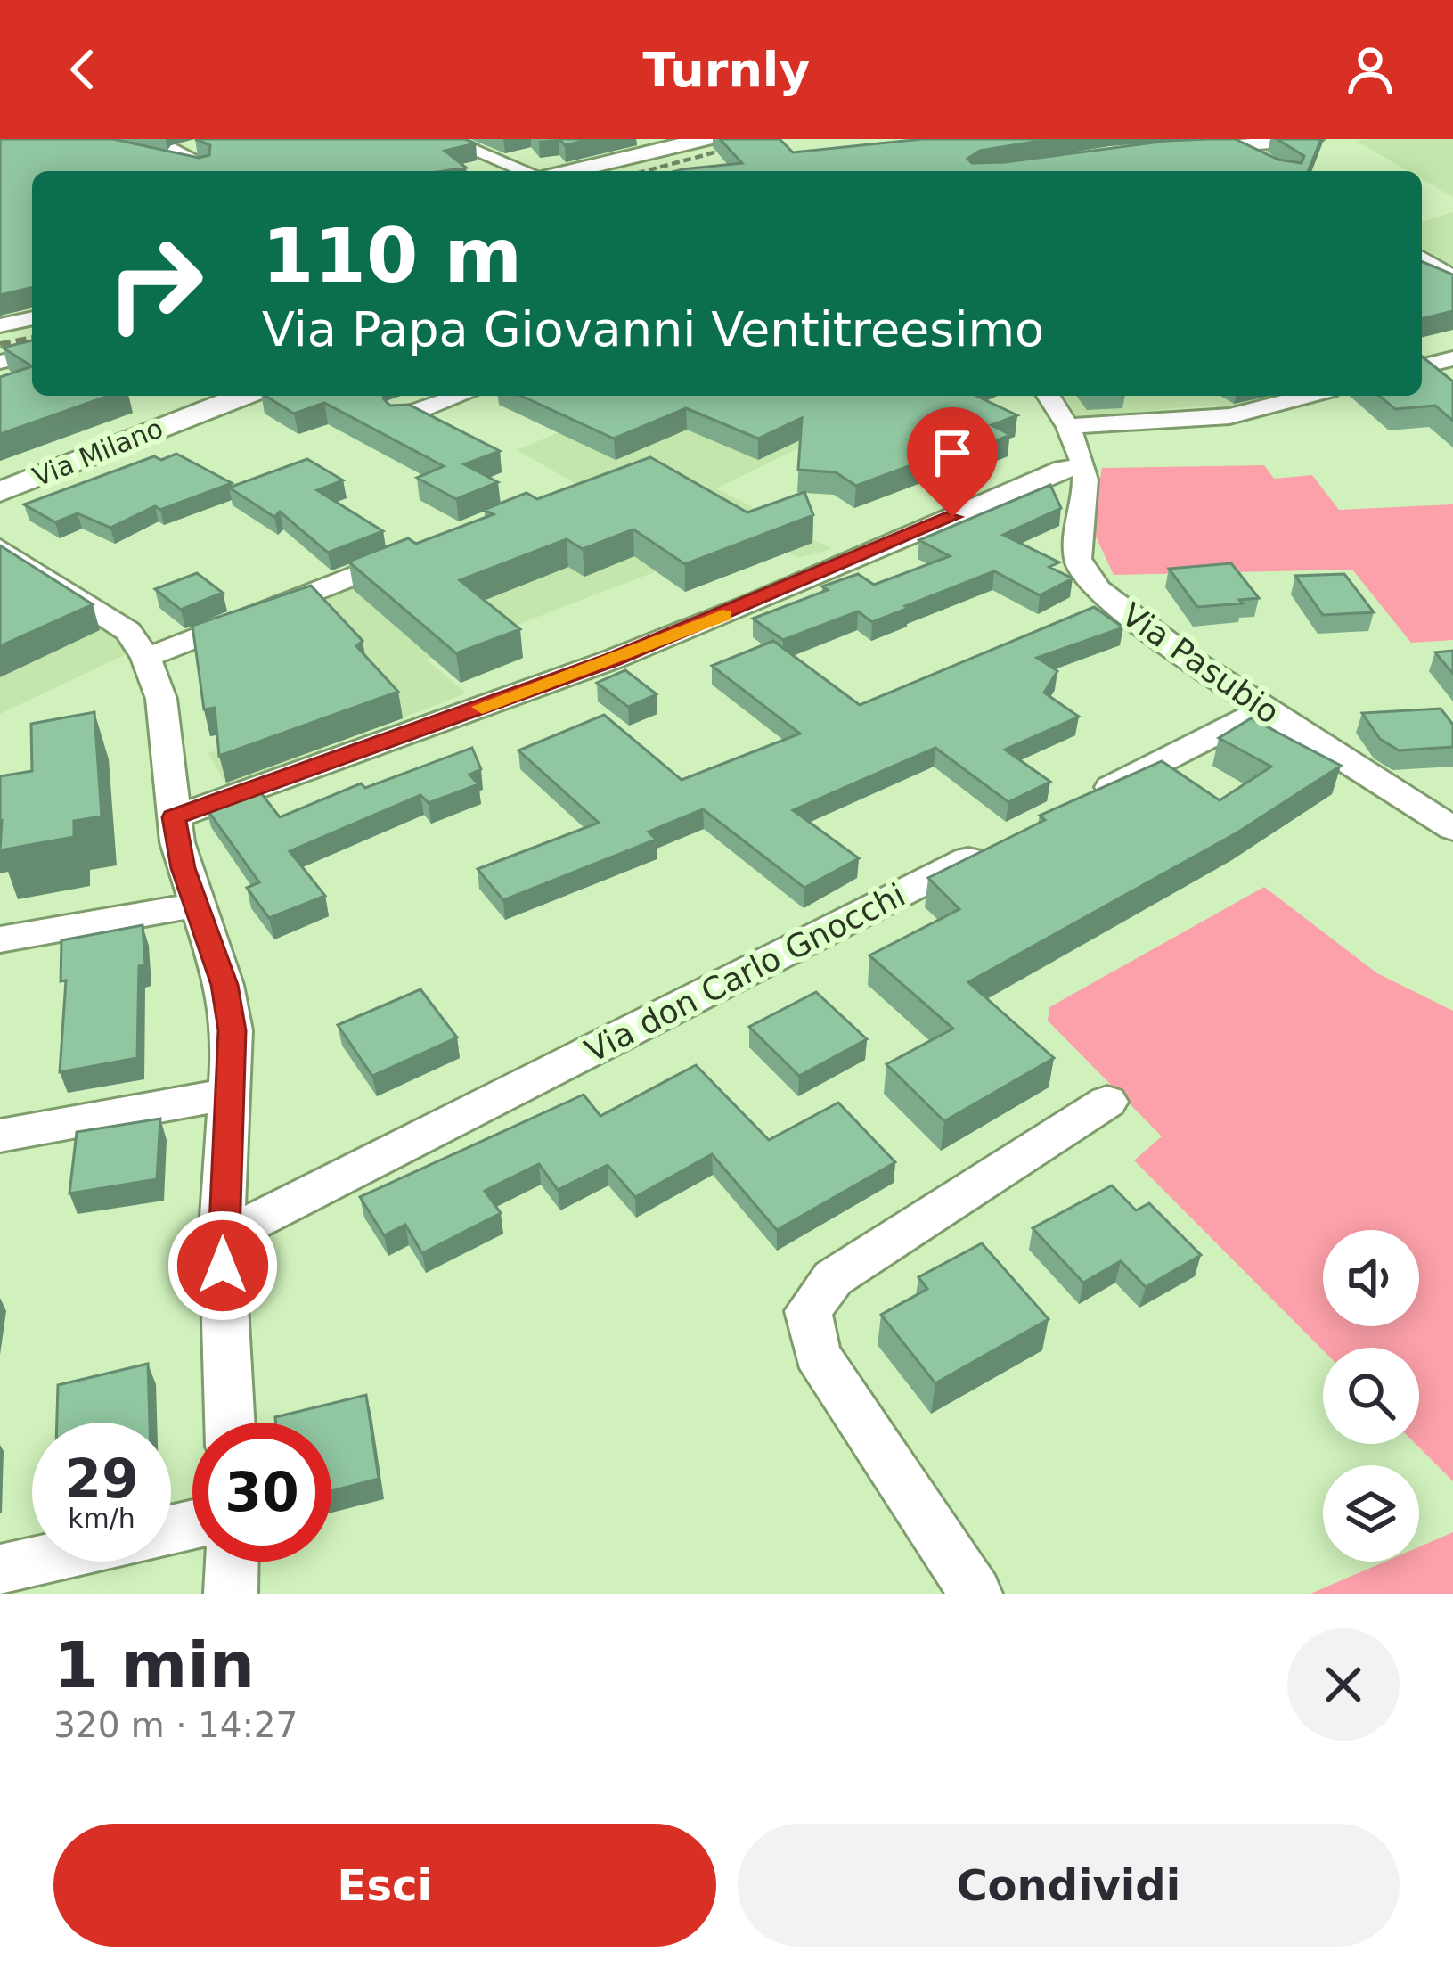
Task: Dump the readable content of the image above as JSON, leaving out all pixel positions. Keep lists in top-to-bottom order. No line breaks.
{"streets":{"street":["Via Milano","Via Pasubio","Via don Carlo Gnocchi"]},"page":{"header":"Turnly","turn":["110 m","Via Papa Giovanni Ventitreesimo"],"speed":"29 km/h","limit":"30","heading":["1 min","320 m · 14:27"],"buttons":["Esci","Condividi"]}}
